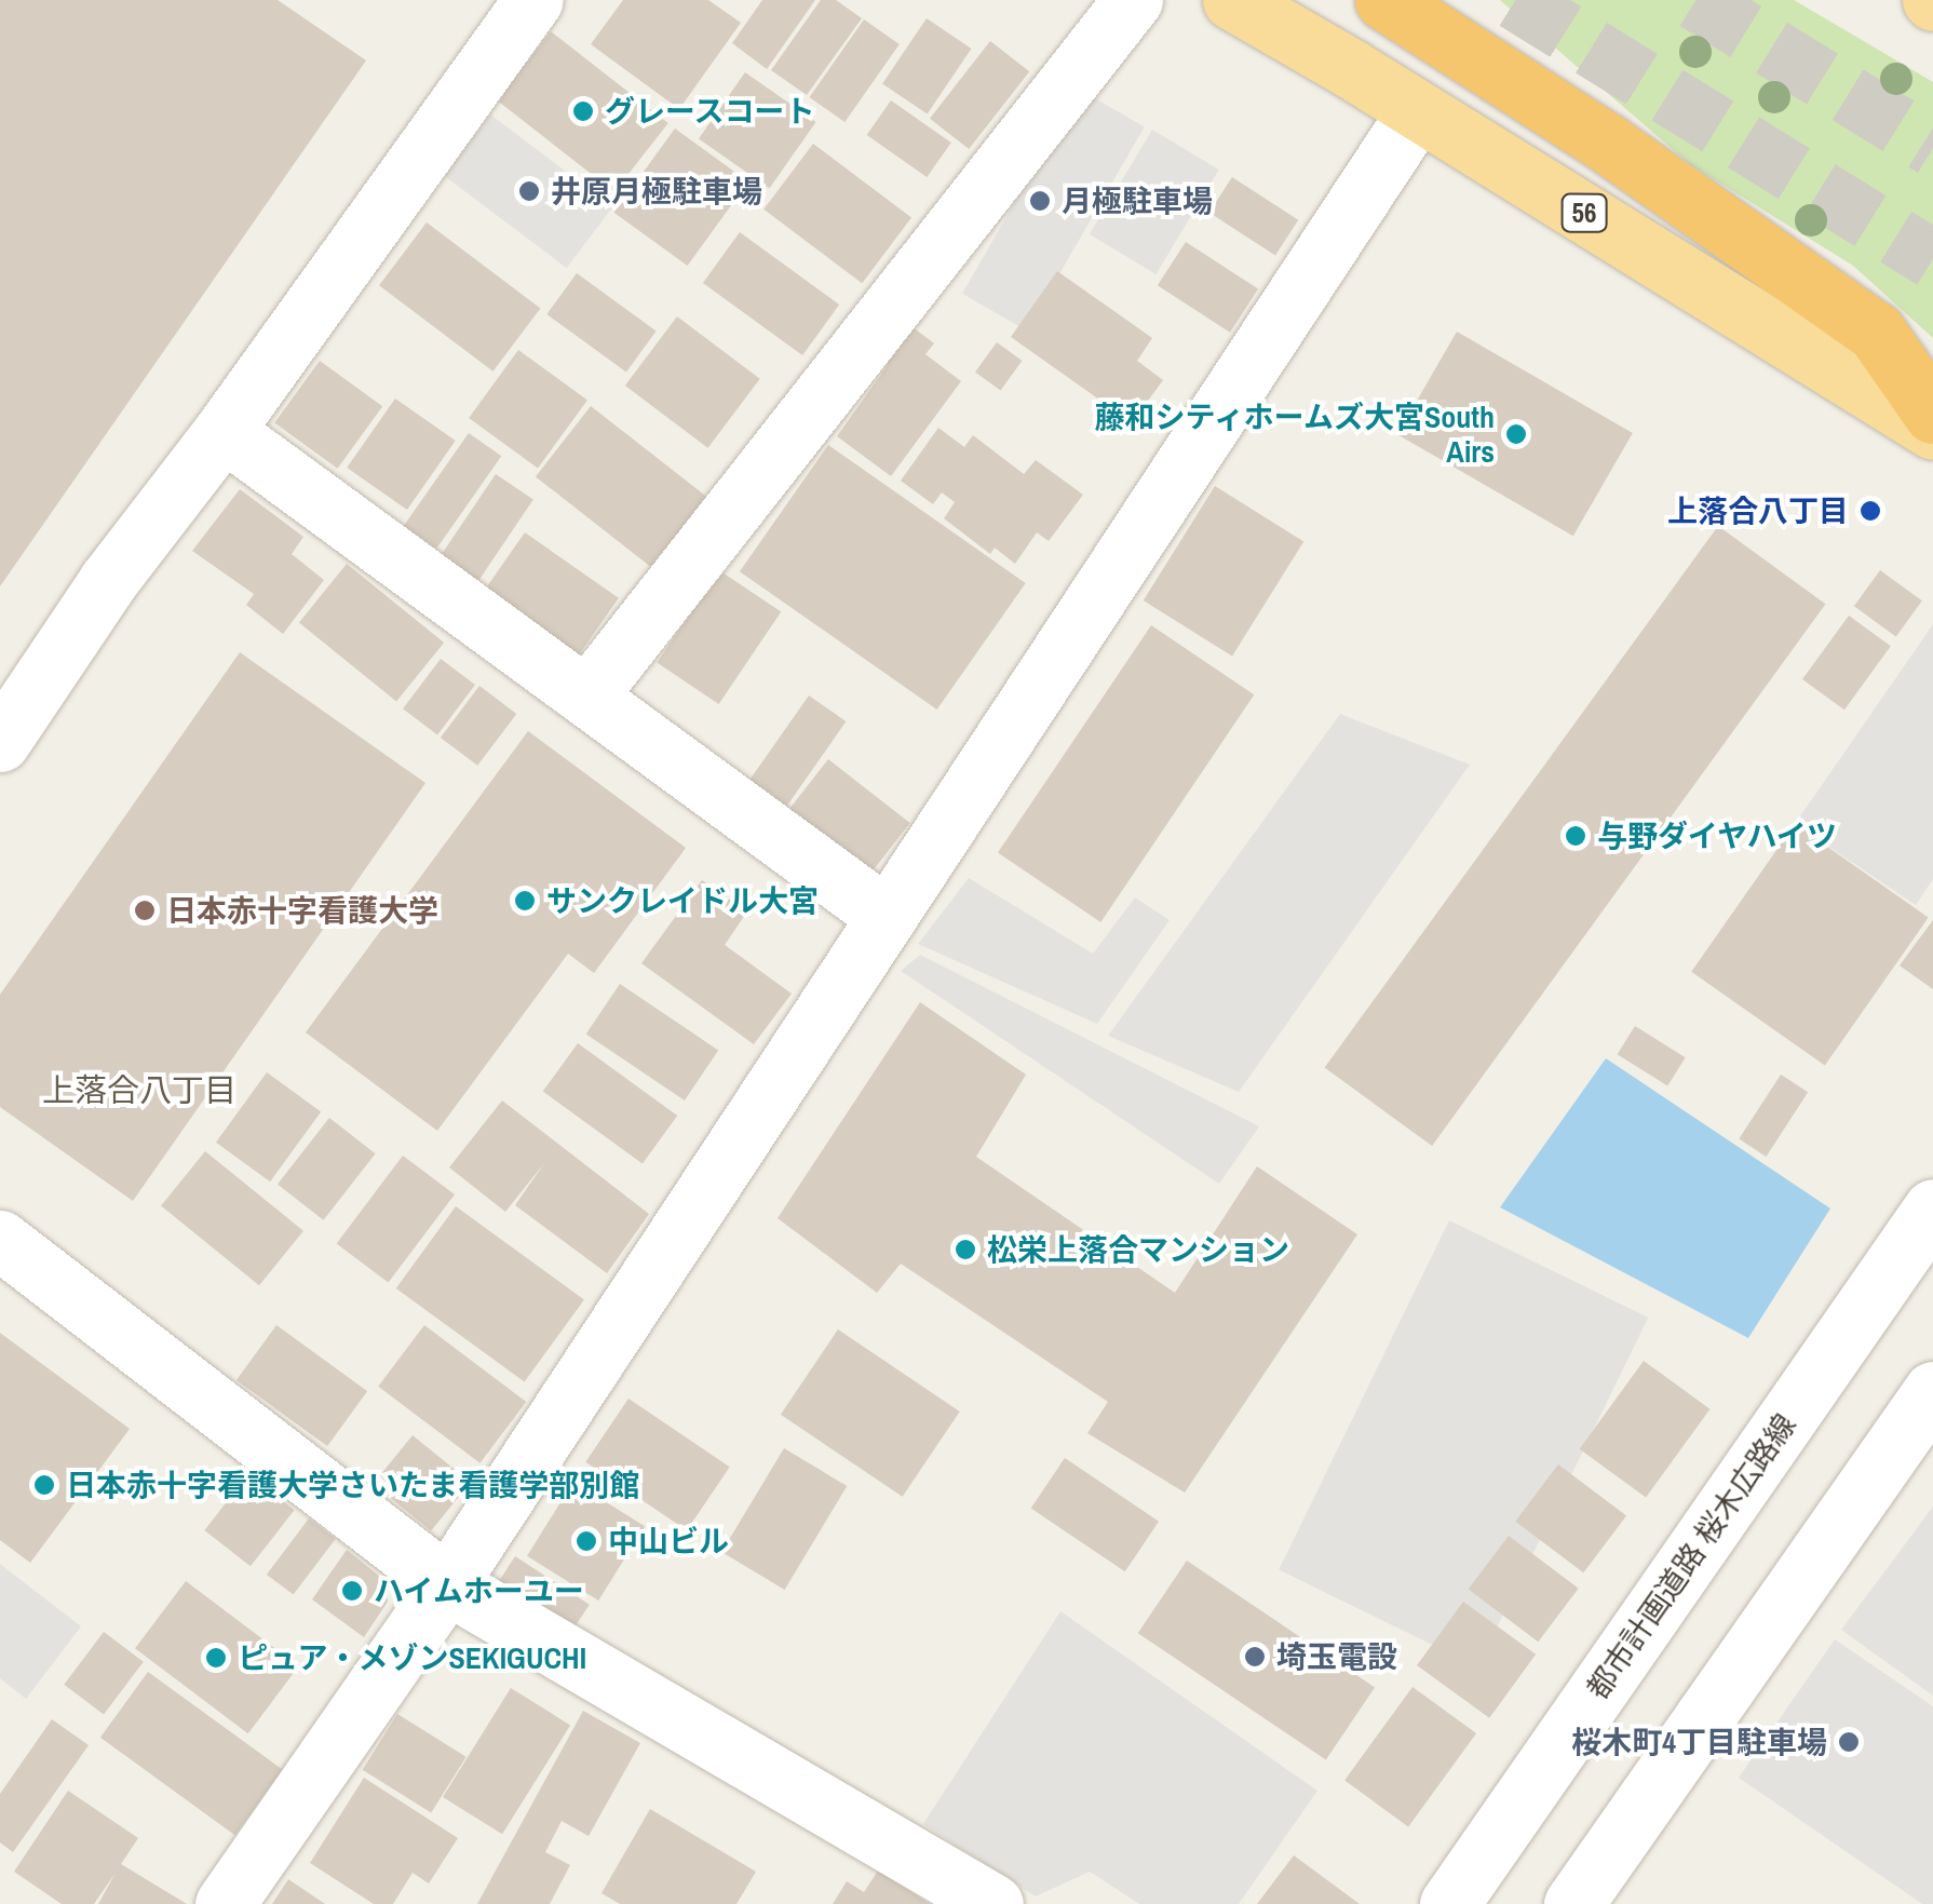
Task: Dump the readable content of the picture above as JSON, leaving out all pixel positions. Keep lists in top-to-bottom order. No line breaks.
{"streets":{"main road":["56"],"street":["都市計画道路 桜木広路線"]},"districts":["上落合八丁目"],"places":["グレースコート","井原月極駐車場","月極駐車場","藤和シティホームズ大宮South Airs","上落合八丁目","与野ダイヤハイツ","サンクレイドル大宮","日本赤十字看護大学","松栄上落合マンション","日本赤十字看護大学さいたま看護学部別館","中山ビル","ハイムホーユー","埼玉電設","ピュア・メゾンSEKIGUCHI","桜木町4丁目駐車場"]}
